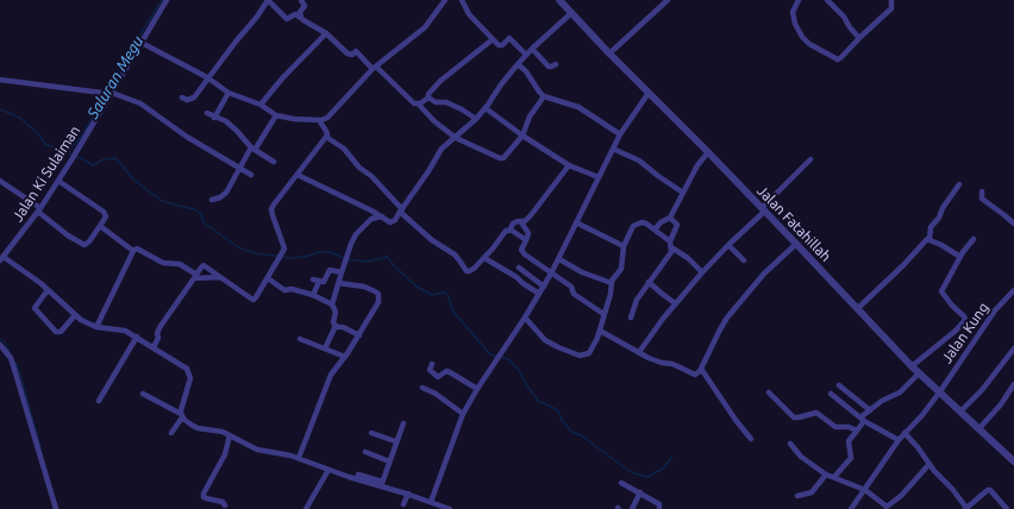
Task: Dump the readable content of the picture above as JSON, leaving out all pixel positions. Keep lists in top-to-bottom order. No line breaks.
{"streets":{"street":["Jalan Ki Sulaiman","Jalan Fatahillah","Jalan Kung"]},"crossings":[["Jalan Fatahillah","Jalan Kung"]],"water":["Saluran Megu"]}
